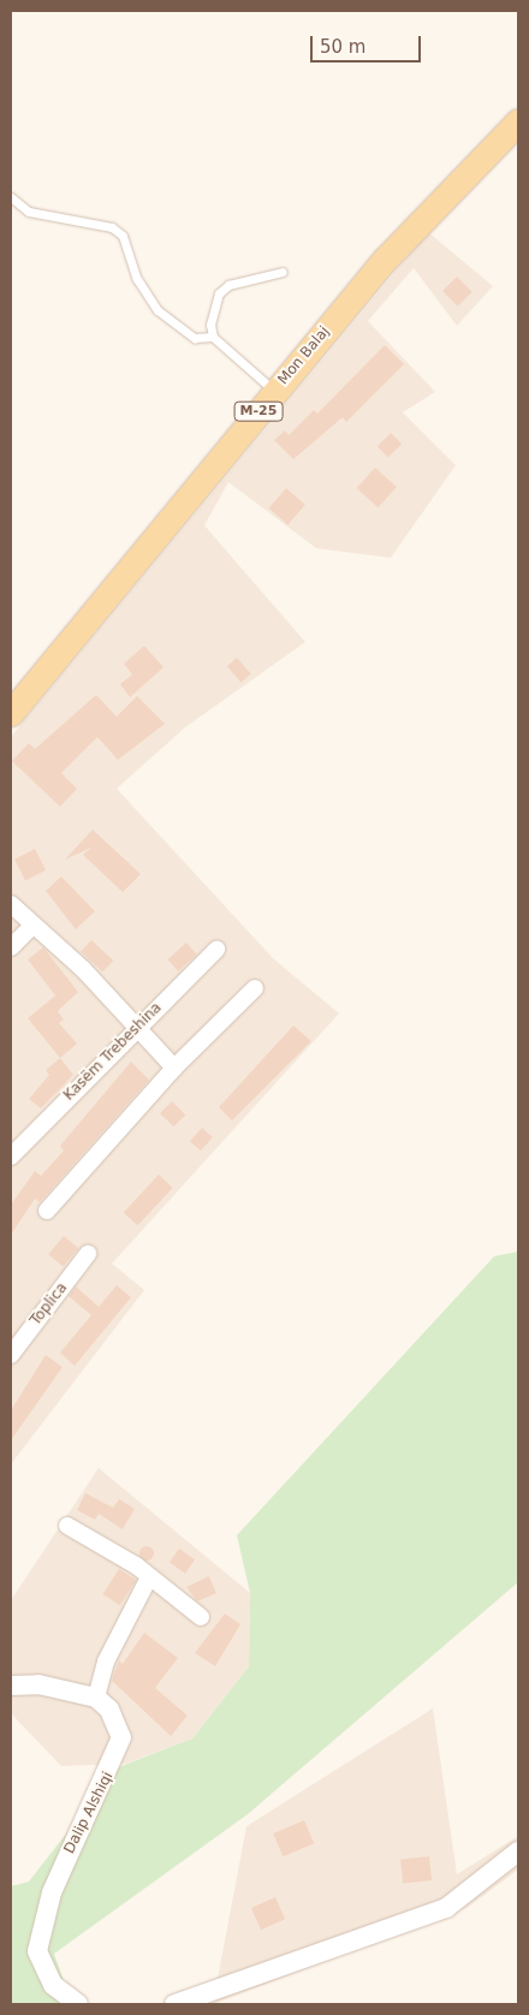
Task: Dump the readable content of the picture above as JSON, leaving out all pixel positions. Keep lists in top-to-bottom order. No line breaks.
{"streets":{"main road":["Mon Balaj","M-25"],"street":["Kasëm Trebeshina","Toplica","Dalip Alshiqi"]},"scale_bar":"50 m"}
